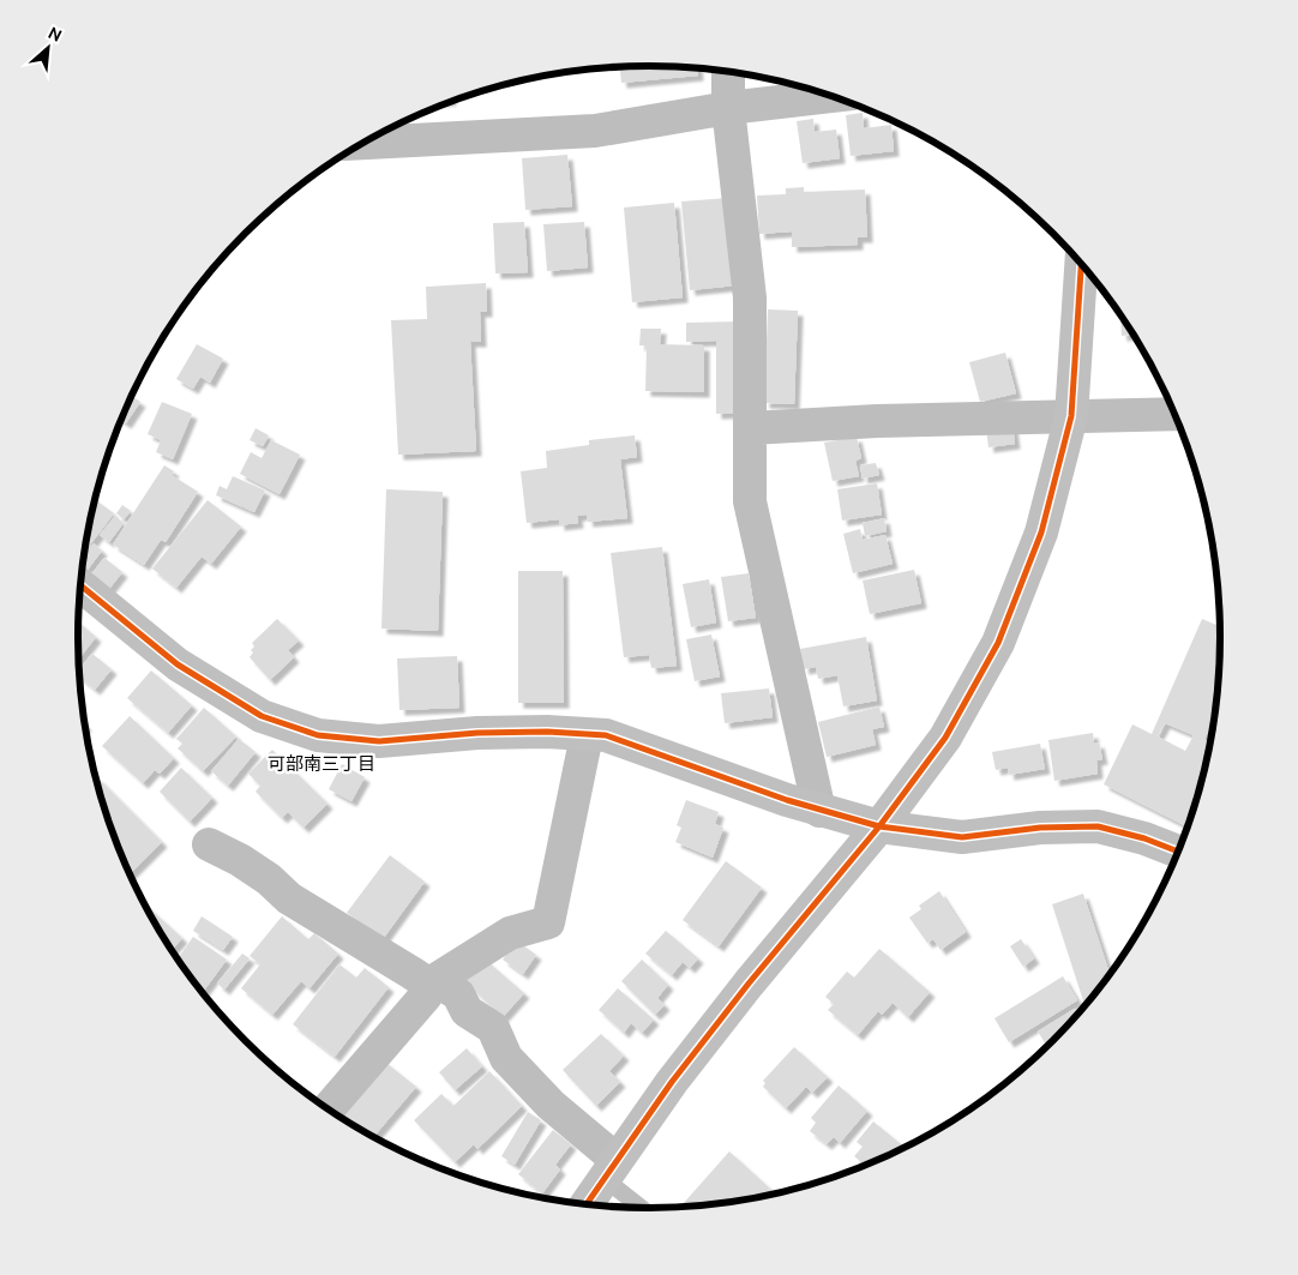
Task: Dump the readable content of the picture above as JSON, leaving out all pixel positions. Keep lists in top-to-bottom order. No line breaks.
{"districts":["可部南三丁目"],"north":"top right"}
